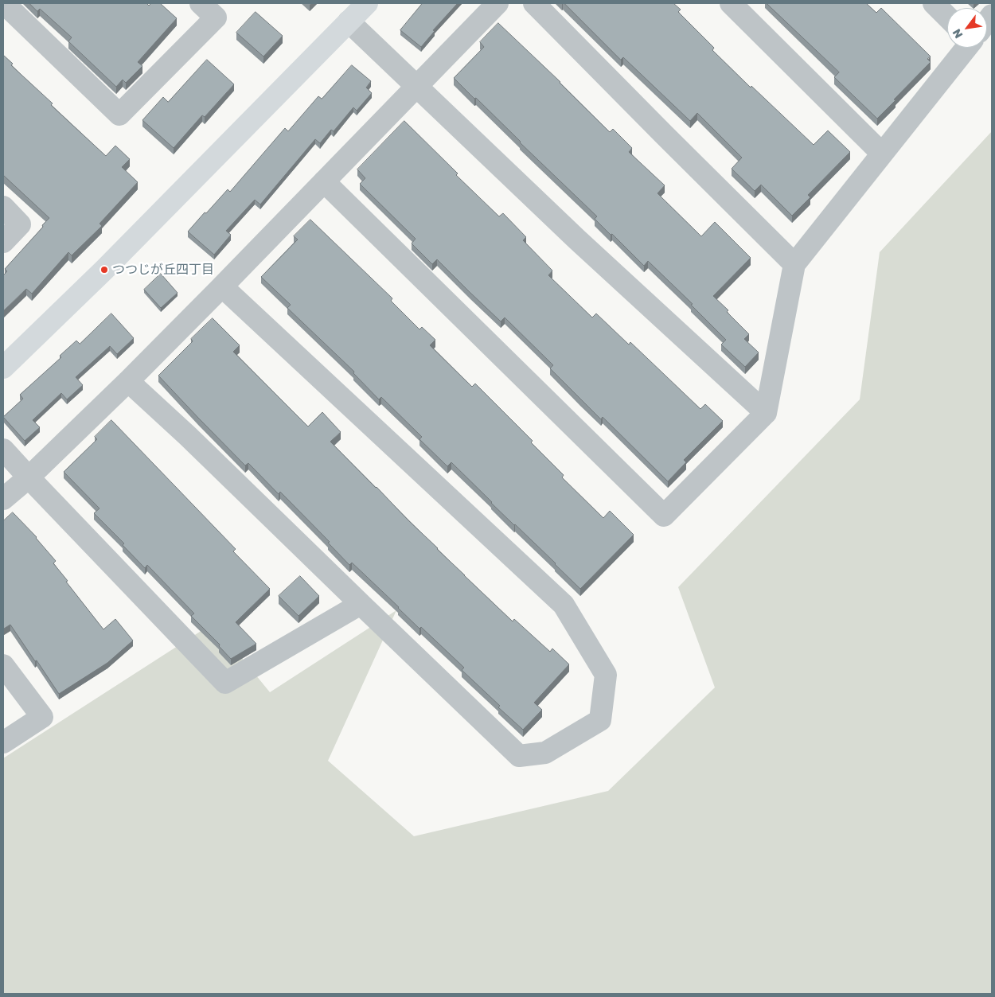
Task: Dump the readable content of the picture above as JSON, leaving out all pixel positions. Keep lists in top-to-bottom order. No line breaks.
{"places":["つつじが丘四丁目"],"north":"bottom left"}
